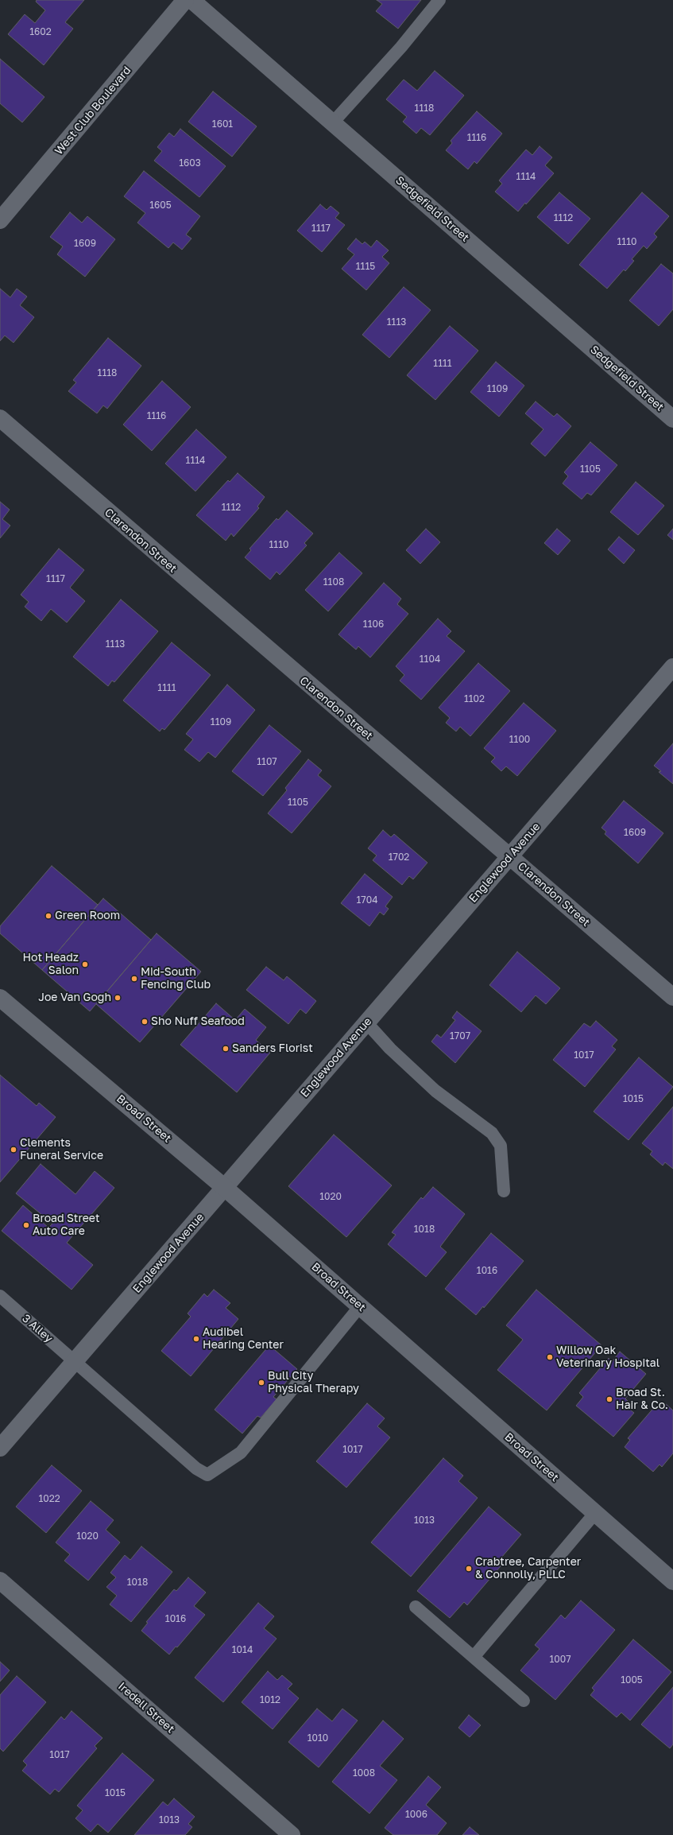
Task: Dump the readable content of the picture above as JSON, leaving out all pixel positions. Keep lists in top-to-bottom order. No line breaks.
{"streets":{"street":["West Club Boulevard","Sedgefield Street","Clarendon Street","Englewood Avenue","Broad Street","Iredell Street"],"lane":["3 Alley"]},"crossings":[["Clarendon Street","Englewood Avenue"],["Englewood Avenue","Broad Street"],["Englewood Avenue","3 Alley"],["Broad Street","3 Alley"]],"places":["Green Room","Hot Headz Salon","Mid-South Fencing Club","Joe Van Gogh","Sho Nuff Seafood","Sanders Florist","Clements Funeral Service","Broad Street Auto Care","Audibel Hearing Center","Willow Oak Veterinary Hospital","Bull City Physical Therapy","Broad St. Hair & Co.","Crabtree, Carpenter & Connolly, PLLC"],"house_numbers":["1602","1118","1601","1116","1603","1114","1605","1112","1117","1110","1609","1115","1113","1111","1118","1109","1116","1114","1105","1112","1110","1117","1108","1106","1113","1104","1111","1102","1109","1100","1107","1105","1609","1702","1704","1707","1017","1015","1020","1018","1016","1017","1022","1013","1020","1018","1016","1014","1007","1005","1012","1010","1017","1008","1015","1006","1013"]}
